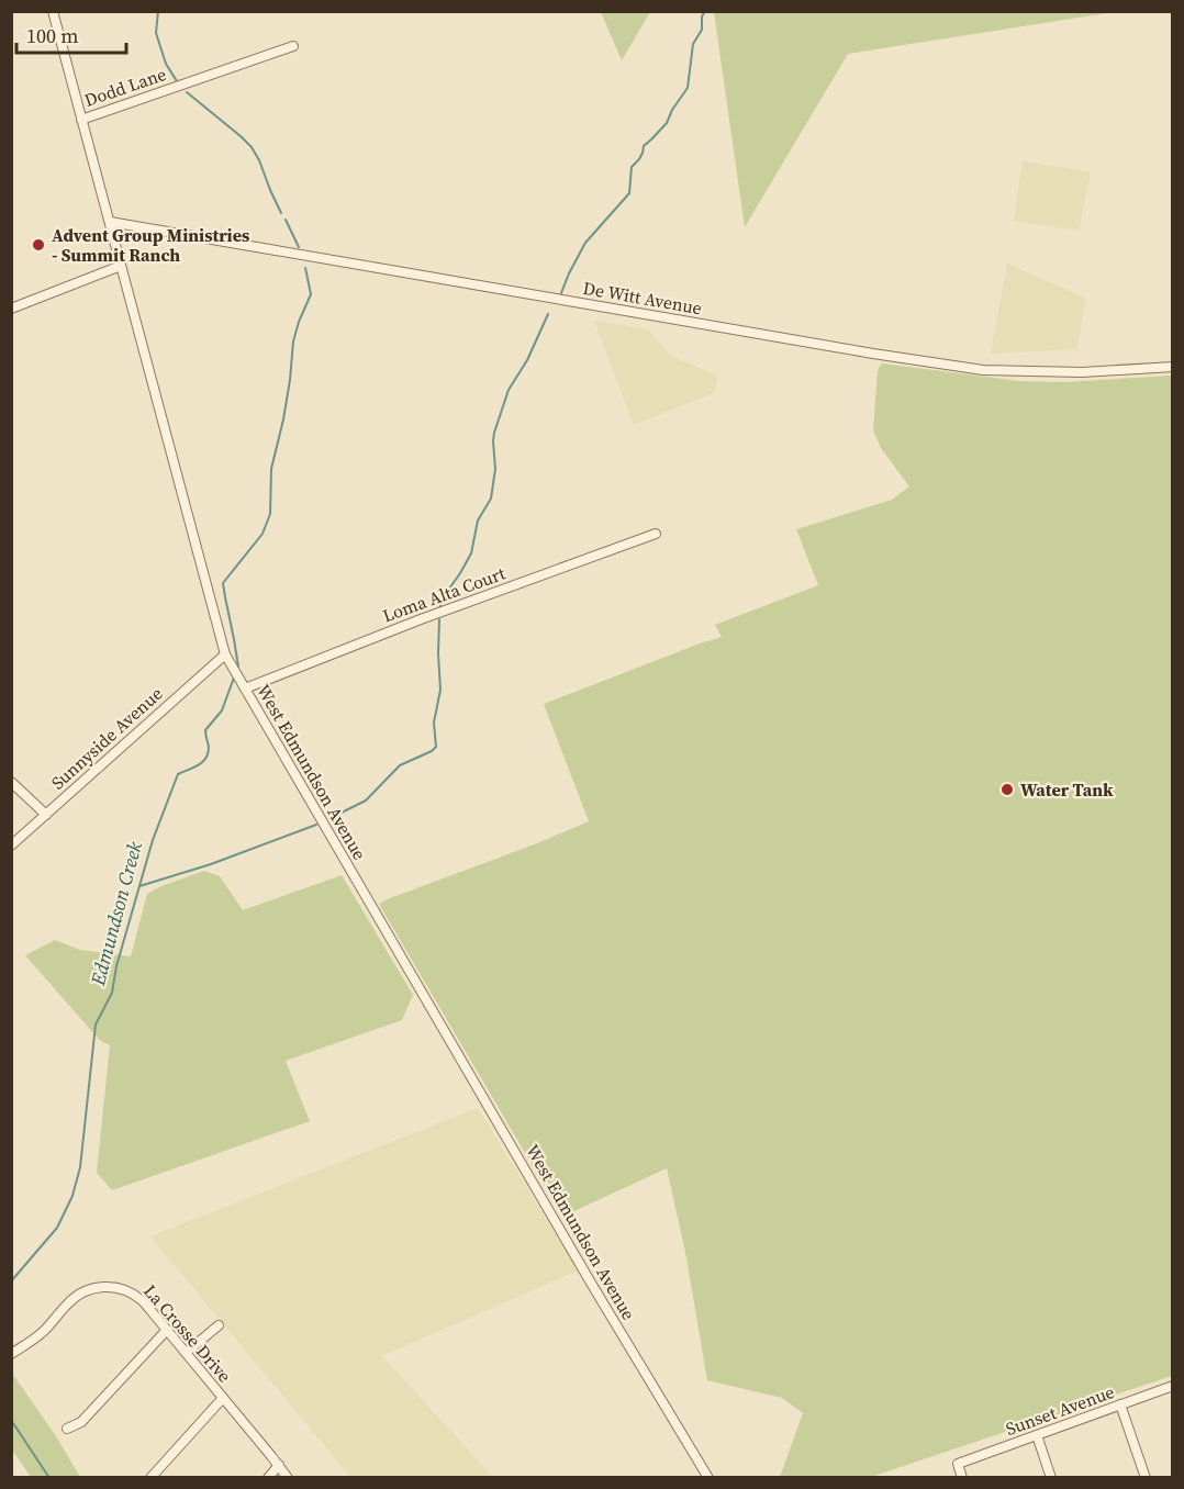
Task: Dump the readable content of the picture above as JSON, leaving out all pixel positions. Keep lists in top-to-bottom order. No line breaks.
{"streets":{"street":["Dodd Lane","De Witt Avenue","Loma Alta Court","Sunnyside Avenue","West Edmundson Avenue","La Crosse Drive","Sunset Avenue"]},"crossings":[["Dodd Lane","West Edmundson Avenue"],["De Witt Avenue","West Edmundson Avenue"],["Loma Alta Court","West Edmundson Avenue"],["Sunnyside Avenue","West Edmundson Avenue"]],"water":["Edmundson Creek"],"places":["Advent Group Ministries - Summit Ranch","Water Tank"],"scale_bar":"100 m"}
